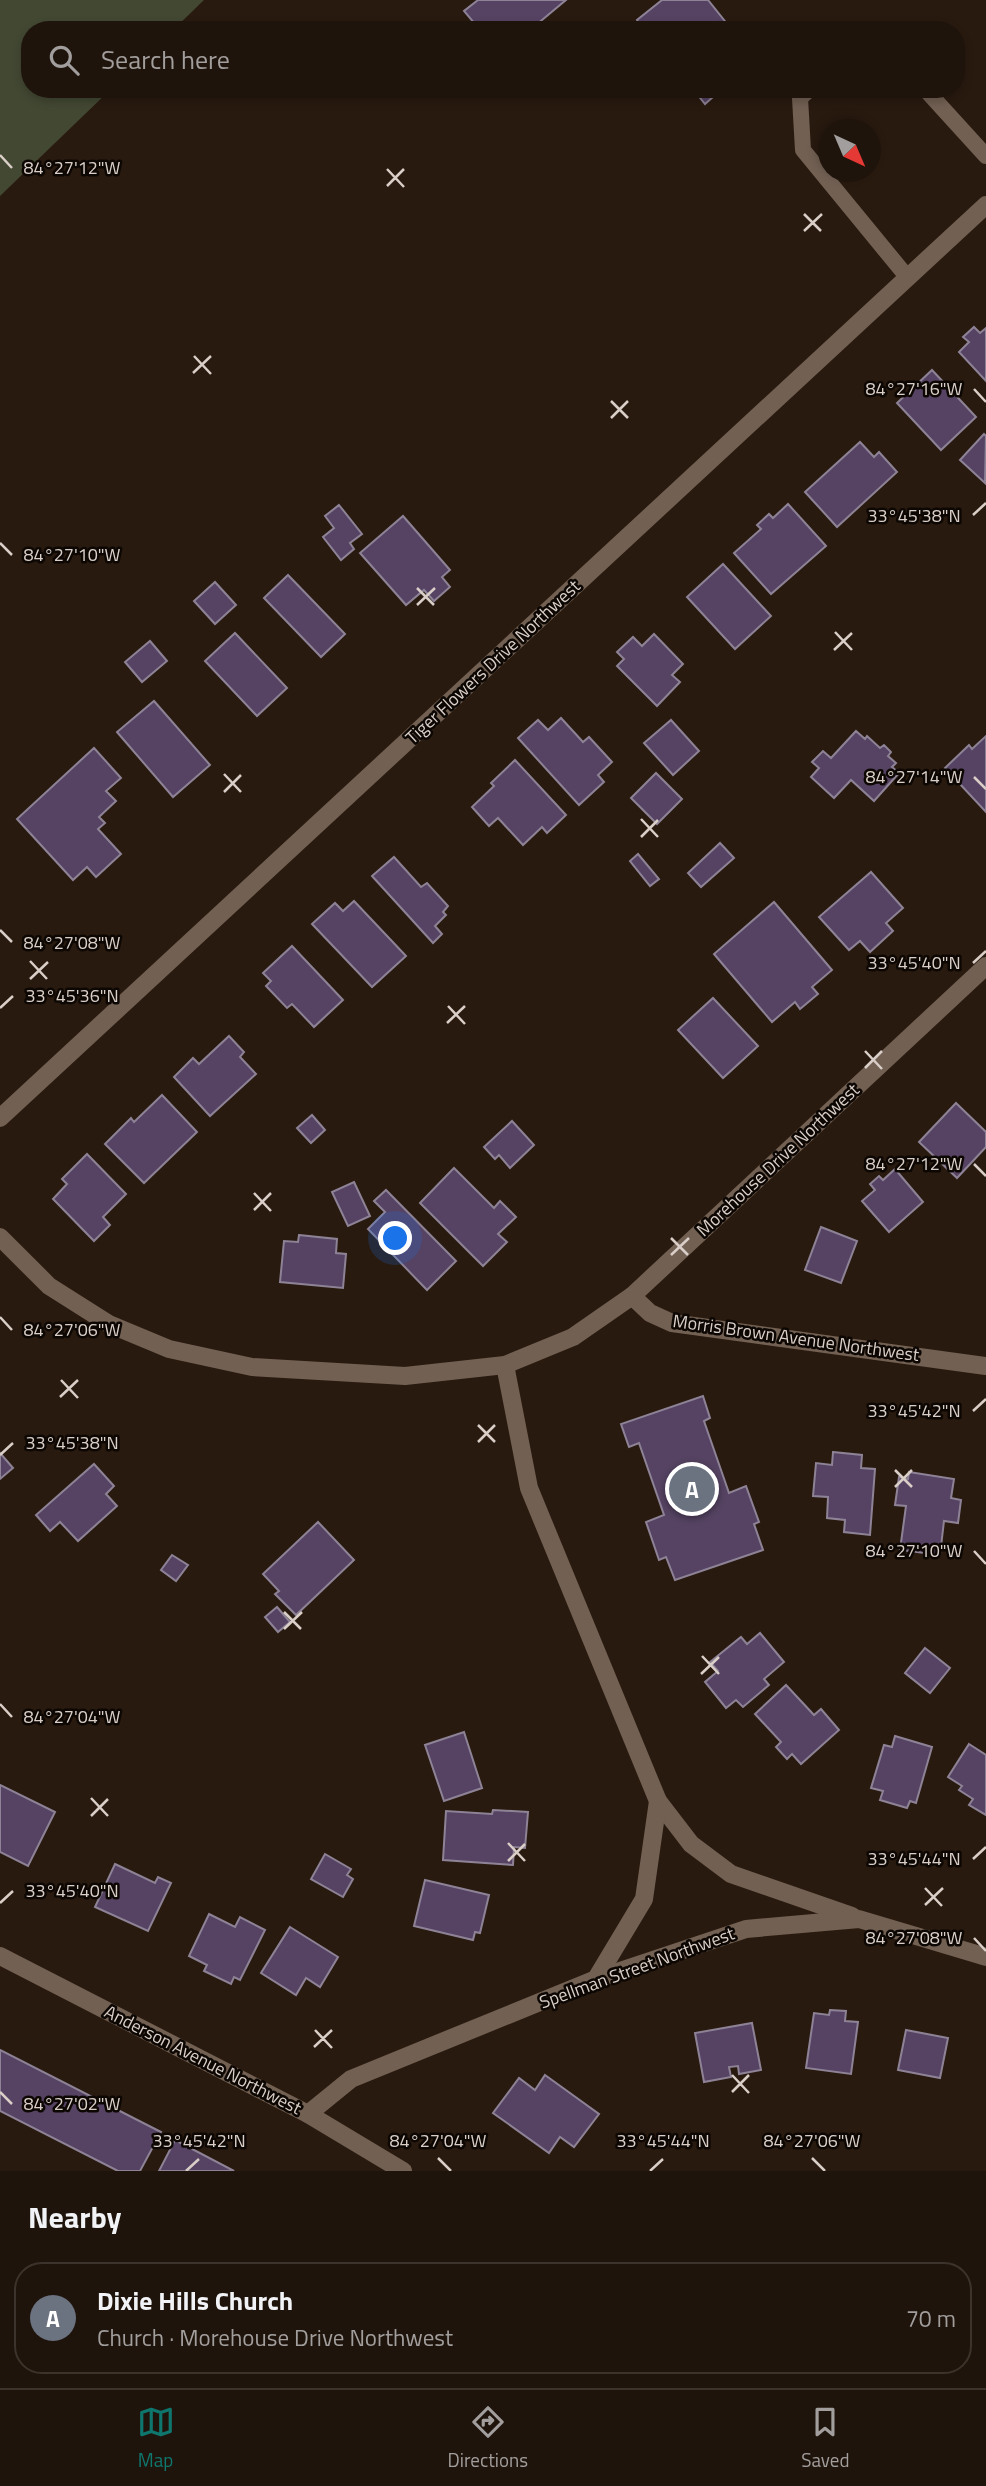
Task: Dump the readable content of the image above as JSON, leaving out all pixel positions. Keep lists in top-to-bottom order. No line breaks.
{"streets":{"street":["Tiger Flowers Drive Northwest","Morehouse Drive Northwest","Morris Brown Avenue Northwest","Spellman Street Northwest","Anderson Avenue Northwest"]},"crossings":[["Morehouse Drive Northwest","Morris Brown Avenue Northwest"],["Spellman Street Northwest","Anderson Avenue Northwest"]],"north":"bottom right","page":{"search":"Search here","pins":"A","heading":"Nearby","list":[{"mark":"A","name":"Dixie Hills Church","note":"Church · Morehouse Drive Northwest","value":"70 m"}],"nav":["Map","Directions","Saved"]},"coordinates":["84°27'12\"W","84°27'16\"W","33°45'38\"N","84°27'10\"W","84°27'14\"W","84°27'08\"W","33°45'40\"N","33°45'36\"N","84°27'06\"W","33°45'42\"N","84°27'04\"W","33°45'44\"N","84°27'02\"W"]}
